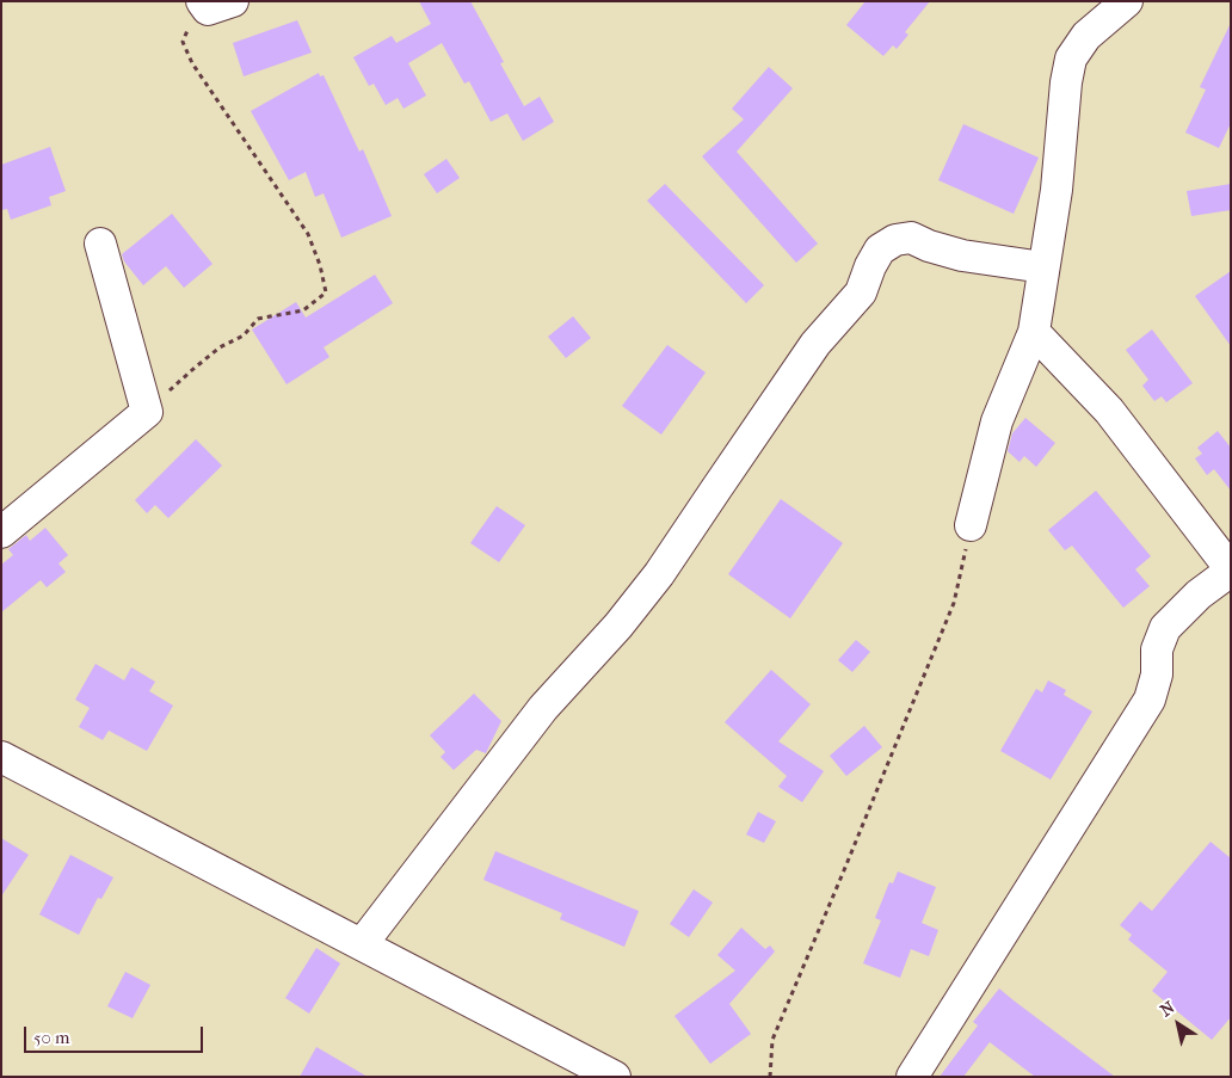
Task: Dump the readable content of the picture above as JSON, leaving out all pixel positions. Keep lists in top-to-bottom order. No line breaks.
{"scale_bar":"50 m","north":"top left"}
